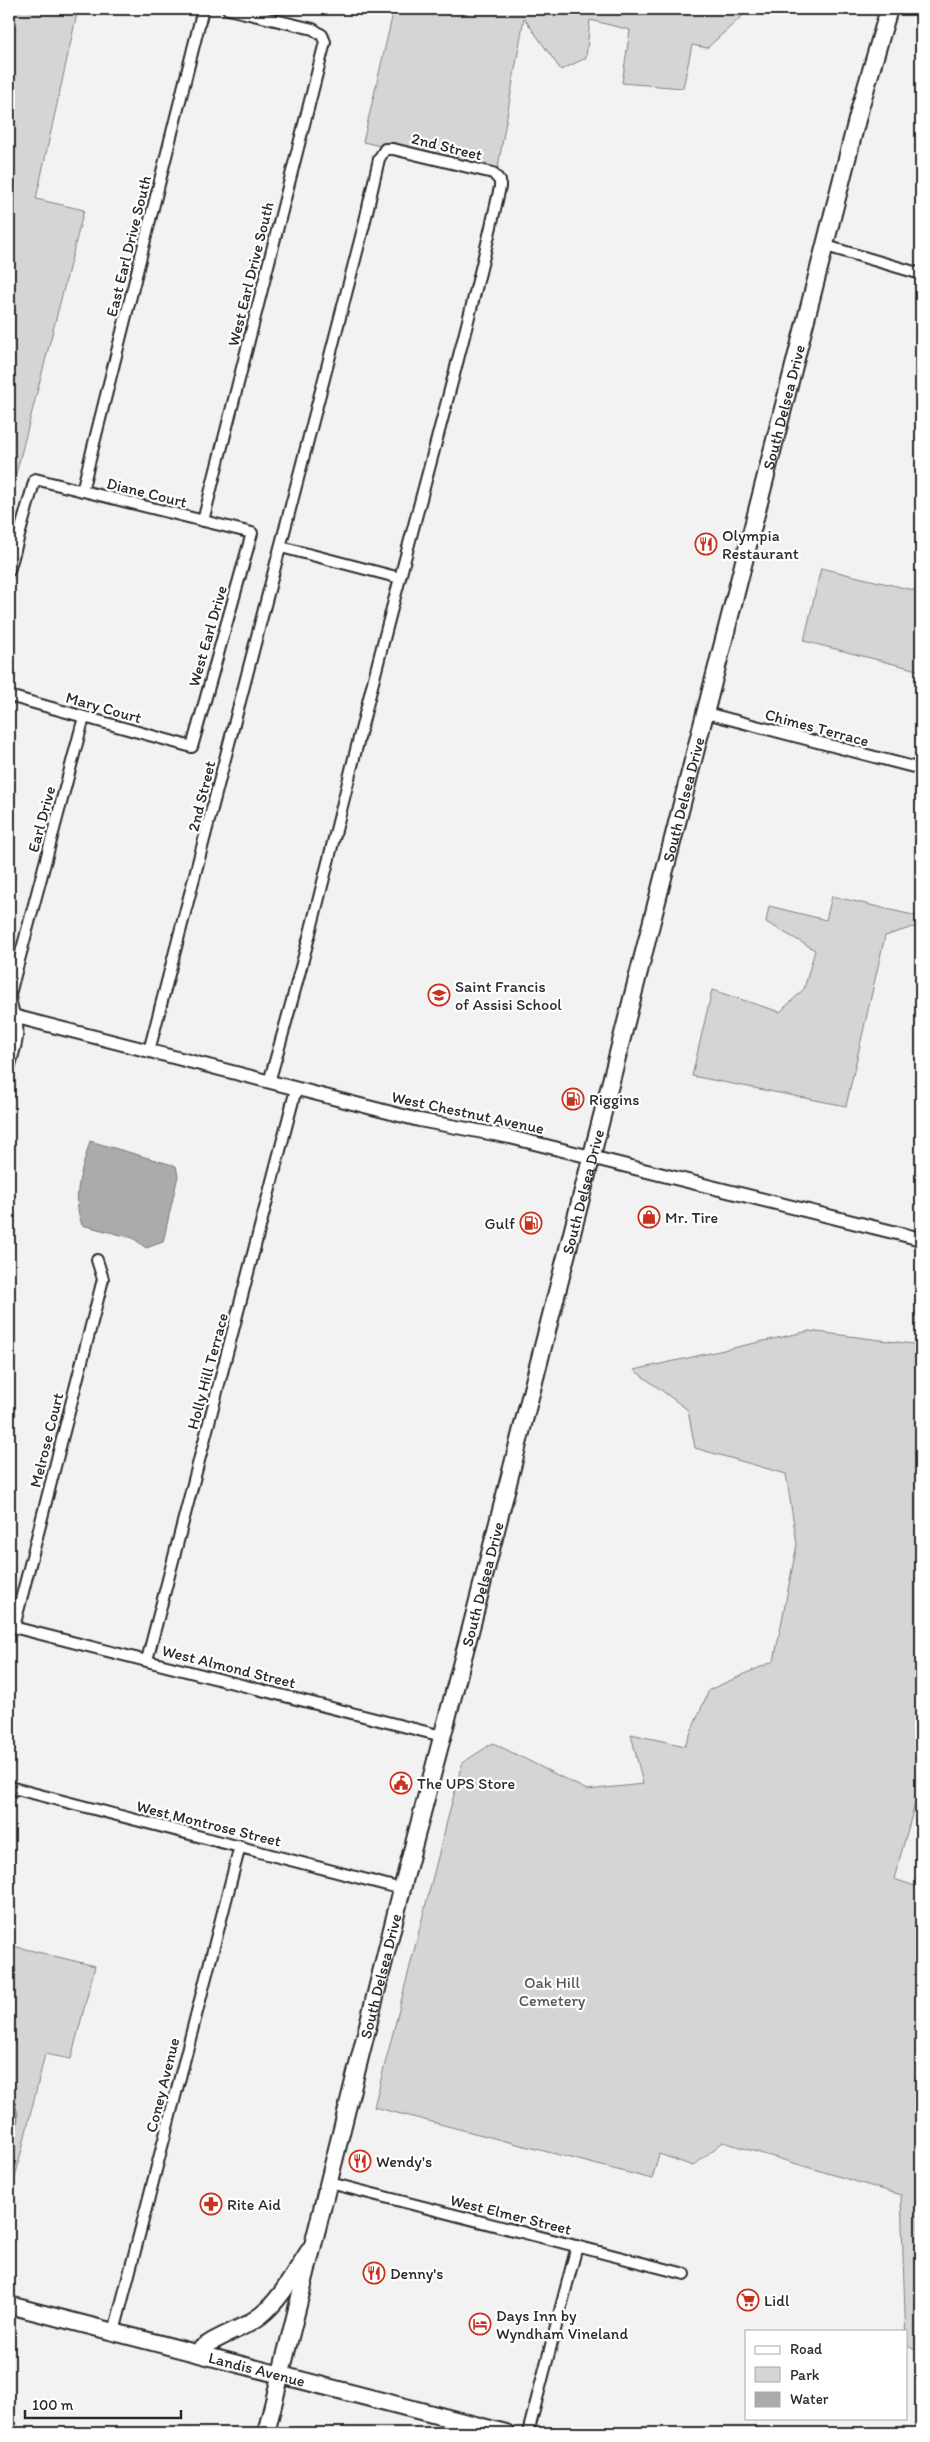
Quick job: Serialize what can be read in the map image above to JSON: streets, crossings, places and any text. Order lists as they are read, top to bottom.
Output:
{
  "streets": {
    "main road": ["South Delsea Drive", "Landis Avenue"],
    "street": [
      "2nd Street",
      "East Earl Drive South",
      "West Earl Drive South",
      "Diane Court",
      "West Earl Drive",
      "Mary Court",
      "Chimes Terrace",
      "Earl Drive",
      "West Chestnut Avenue",
      "Holly Hill Terrace",
      "Melrose Court",
      "West Almond Street",
      "West Montrose Street",
      "Coney Avenue",
      "West Elmer Street"
    ]
  },
  "crossings": [
    ["2nd Street", "West Chestnut Avenue"],
    ["East Earl Drive South", "Diane Court"],
    ["West Earl Drive South", "Diane Court"],
    ["South Delsea Drive", "Chimes Terrace"],
    ["South Delsea Drive", "West Chestnut Avenue"],
    ["South Delsea Drive", "West Almond Street"],
    ["South Delsea Drive", "West Montrose Street"],
    ["South Delsea Drive", "West Elmer Street"],
    ["South Delsea Drive", "Landis Avenue"],
    ["Diane Court", "West Earl Drive"],
    ["West Earl Drive", "Mary Court"],
    ["Mary Court", "Earl Drive"],
    ["Earl Drive", "West Chestnut Avenue"],
    ["West Chestnut Avenue", "Holly Hill Terrace"],
    ["Holly Hill Terrace", "West Almond Street"],
    ["Melrose Court", "West Almond Street"],
    ["West Montrose Street", "Coney Avenue"],
    ["Coney Avenue", "Landis Avenue"]
  ],
  "parks": ["Oak Hill Cemetery"],
  "places": {
    "restaurant": ["Olympia Restaurant", "Wendy's", "Denny's"],
    "school or university": ["Saint Francis of Assisi School"],
    "fuel station": ["Riggins", "Gulf"],
    "shop": ["Mr. Tire"],
    "public building": ["The UPS Store"],
    "pharmacy": ["Rite Aid"],
    "supermarket": ["Lidl"],
    "hotel": ["Days Inn by Wyndham Vineland"]
  },
  "legend": ["Road", "Park", "Water"],
  "scale_bar": "100 m"
}
